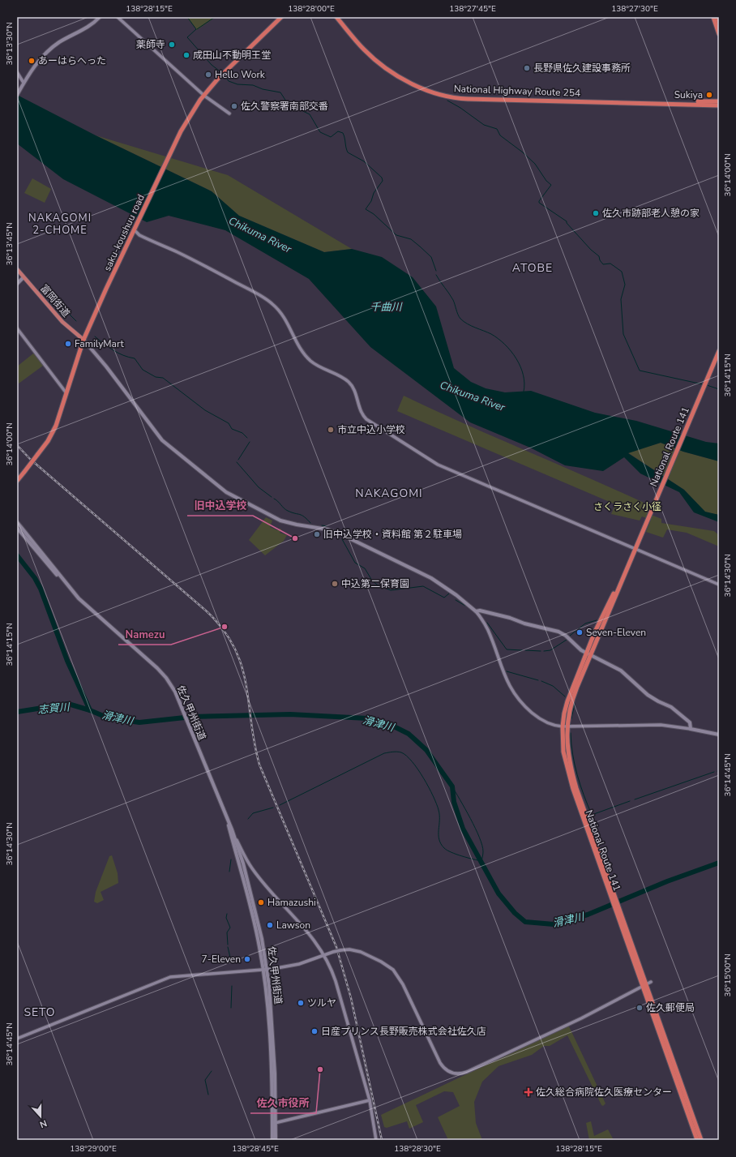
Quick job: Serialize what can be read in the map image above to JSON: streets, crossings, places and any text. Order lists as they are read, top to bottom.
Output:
{
  "streets": {
    "highway": ["National Highway Route 254", "saku-koushuu road", "National Route 141"],
    "main road": ["富岡街道", "佐久甲州街道"]
  },
  "crossings": [
    ["saku-koushuu road", "富岡街道"]
  ],
  "districts": [
    "NAKAGOMI 2-CHOME",
    "ATOBE",
    "NAKAGOMI",
    "SETO"
  ],
  "water": [
    "Chikuma River",
    "千曲川",
    "志賀川",
    "滑津川"
  ],
  "parks": ["さくラさく小径"],
  "places": {
    "other": [
      "薬師寺",
      "成田山不動明王堂",
      "あーはらへった",
      "長野県佐久建設事務所",
      "Hello Work",
      "Sukiya",
      "佐久警察署南部交番",
      "佐久市跡部老人憩の家",
      "FamilyMart",
      "市立中込小学校",
      "旧中込学校・資料館 第２駐車場",
      "旧中込学校",
      "中込第二保育園",
      "Namezu",
      "Seven-Eleven",
      "Hamazushi",
      "Lawson",
      "7-Eleven",
      "ツルヤ",
      "佐久郵便局",
      "日産プリンス長野販売株式会社佐久店",
      "佐久市役所"
    ],
    "health": ["佐久総合病院佐久医療センター"]
  },
  "north": "bottom",
  "coordinates": [
    "138°28'15\"E",
    "138°28'00\"E",
    "138°27'45\"E",
    "138°27'30\"E",
    "36°13'30\"N",
    "36°14'00\"N",
    "36°13'45\"N",
    "36°14'15\"N",
    "36°14'30\"N",
    "36°14'45\"N",
    "36°15'00\"N",
    "138°29'00\"E",
    "138°28'45\"E",
    "138°28'30\"E"
  ]
}
